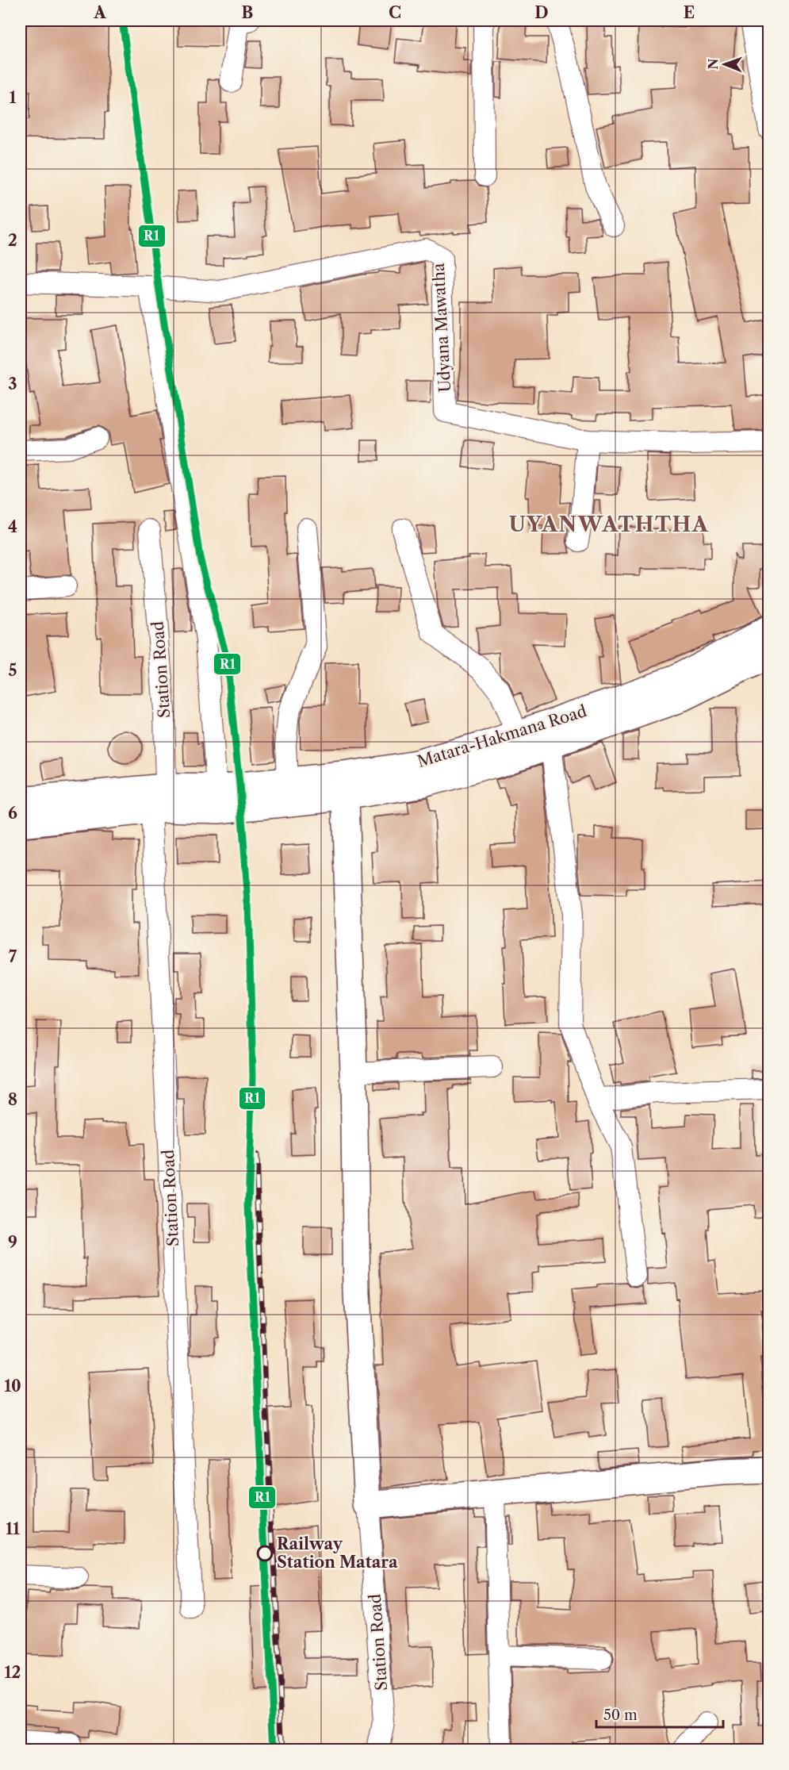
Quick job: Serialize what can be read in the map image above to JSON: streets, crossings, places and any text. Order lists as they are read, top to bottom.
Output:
{
  "streets": {
    "main road": ["Matara-Hakmana Road"],
    "street": ["Udyana Mawatha", "Station Road"]
  },
  "crossings": [
    ["Station Road", "Matara-Hakmana Road"]
  ],
  "districts": ["UYANWATHTHA"],
  "places": ["Railway Station Matara"],
  "lines": ["transit line R1"],
  "scale_bar": "50 m",
  "north": "left",
  "grid": {
    "columns": [
      "A",
      "B",
      "C",
      "D",
      "E"
    ],
    "rows": [
      "1",
      "2",
      "3",
      "4",
      "5",
      "6",
      "7",
      "8",
      "9",
      "10",
      "11",
      "12"
    ]
  }
}
